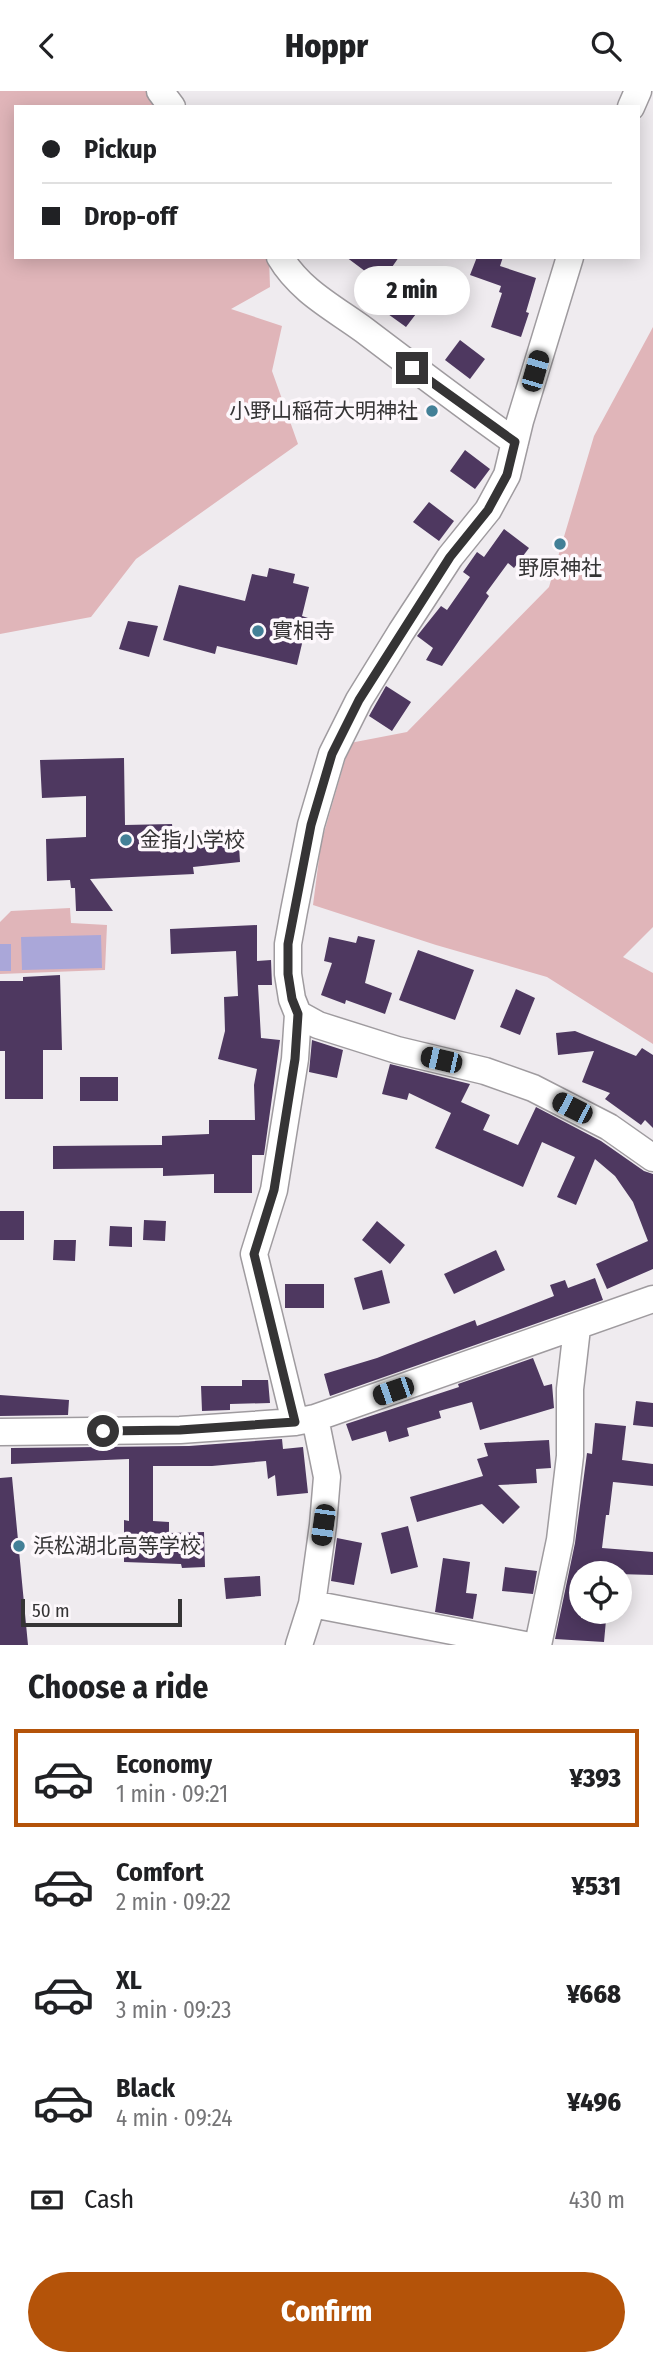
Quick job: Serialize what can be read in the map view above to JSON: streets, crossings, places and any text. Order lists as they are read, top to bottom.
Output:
{
  "places": [
    "小野山稲荷大明神社",
    "野原神社",
    "實相寺",
    "金指小学校",
    "浜松湖北高等学校"
  ],
  "scale_bar": "50 m",
  "page": {
    "header": "Hoppr",
    "banner": ["Pickup", "Drop-off"],
    "bubble": "2 min",
    "scale": "50 m",
    "heading": "Choose a ride",
    "list": [
      {
        "name": "Economy",
        "note": "1 min · 09:21",
        "value": "¥393"
      },
      {
        "name": "Comfort",
        "note": "2 min · 09:22",
        "value": "¥531"
      },
      {
        "name": "XL",
        "note": "3 min · 09:23",
        "value": "¥668"
      },
      {
        "name": "Black",
        "note": "4 min · 09:24",
        "value": "¥496"
      }
    ],
    "pay": ["Cash", "430 m"],
    "buttons": "Confirm"
  }
}
